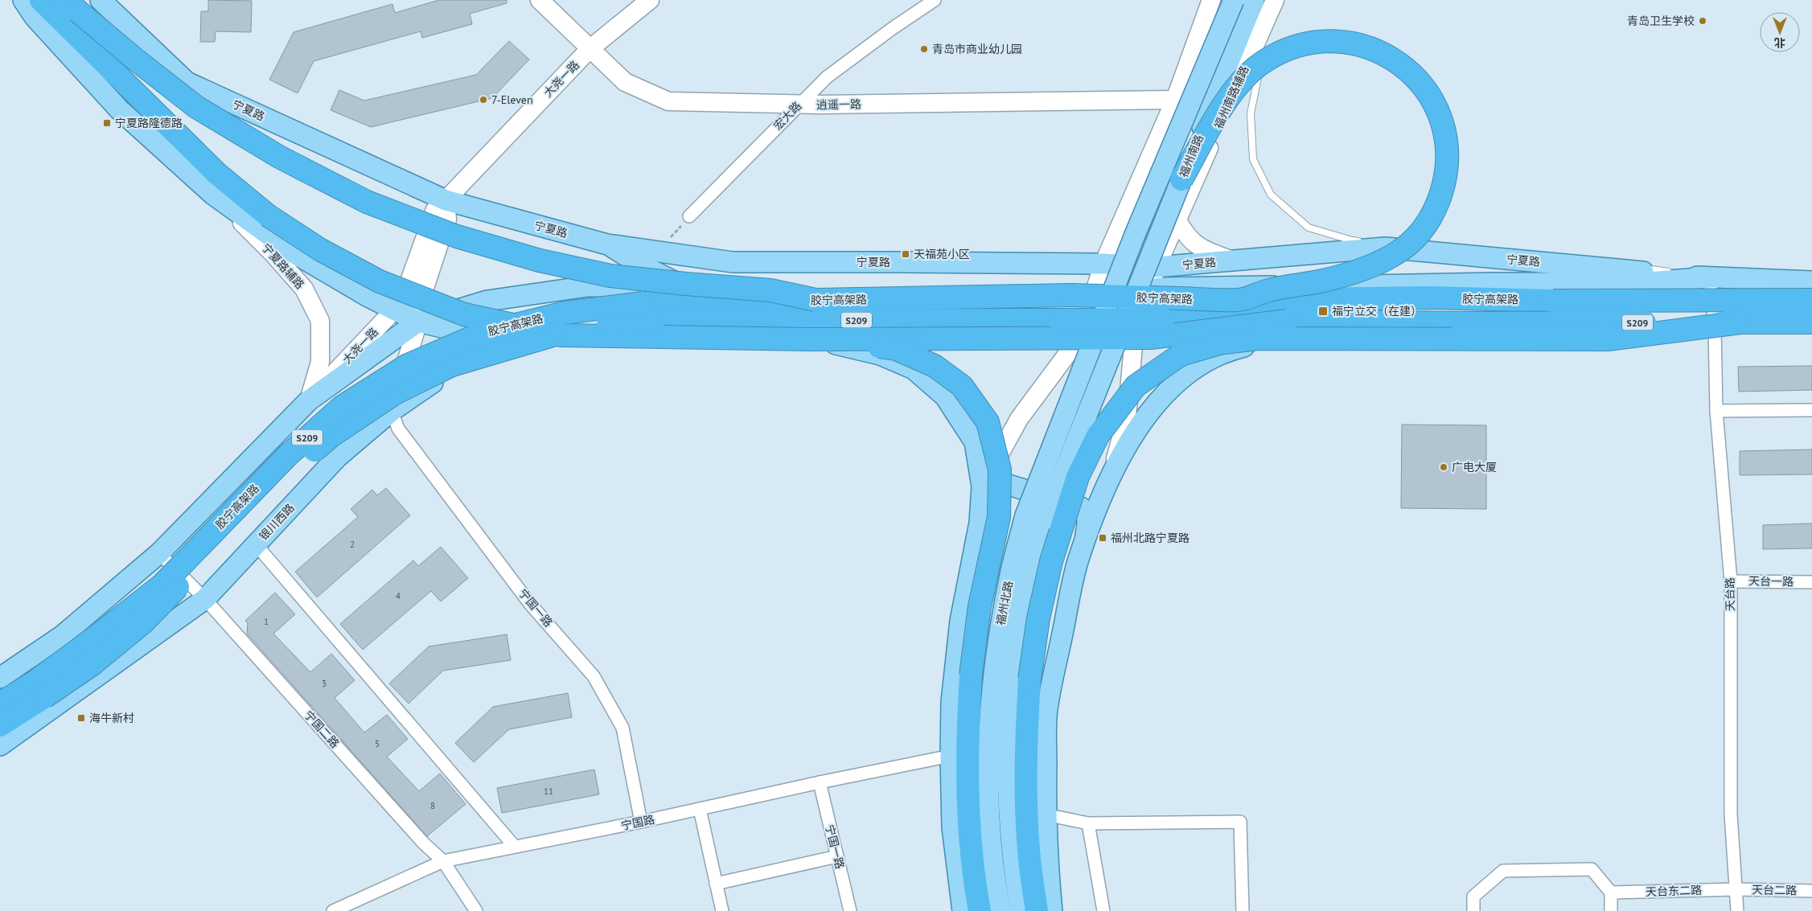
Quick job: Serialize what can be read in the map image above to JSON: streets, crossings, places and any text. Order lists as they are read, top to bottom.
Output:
{
  "streets": {
    "highway": ["胶宁高架路", "S209"],
    "main road": [
      "宁夏路",
      "福州南路",
      "银川西路",
      "福州北路"
    ],
    "street": [
      "大尧一路",
      "福州南路辅路",
      "逍遥一路",
      "宏大路",
      "宁夏路辅路",
      "天台一路",
      "天台路",
      "宁国一路",
      "宁国二路",
      "宁国路",
      "天台二路",
      "天台东二路"
    ]
  },
  "crossings": [
    ["大尧一路", "逍遥一路"],
    ["大尧一路", "宁夏路"],
    ["大尧一路", "宁夏路辅路"],
    ["福州南路辅路", "宁夏路"],
    ["福州南路辅路", "福州南路"],
    ["福州南路辅路", "福州北路"],
    ["逍遥一路", "宏大路"],
    ["宁夏路", "天台路"],
    ["福州南路", "福州北路"],
    ["银川西路", "宁国一路"],
    ["银川西路", "宁国二路"],
    ["天台一路", "天台路"],
    ["天台路", "天台二路"],
    ["天台路", "天台东二路"],
    ["宁国一路", "宁国路"],
    ["宁国二路", "宁国路"],
    ["天台二路", "天台东二路"]
  ],
  "places": {
    "other": [
      "青岛卫生学校",
      "青岛市商业幼儿园",
      "7-Eleven",
      "广电大厦"
    ],
    "transit": [
      "宁夏路隆德路",
      "天福苑小区",
      "福宁立交（在建）",
      "福州北路宁夏路",
      "海牛新村"
    ]
  },
  "house_numbers": [
    "2",
    "4",
    "1",
    "3",
    "5",
    "11",
    "8"
  ],
  "north": "bottom"
}
